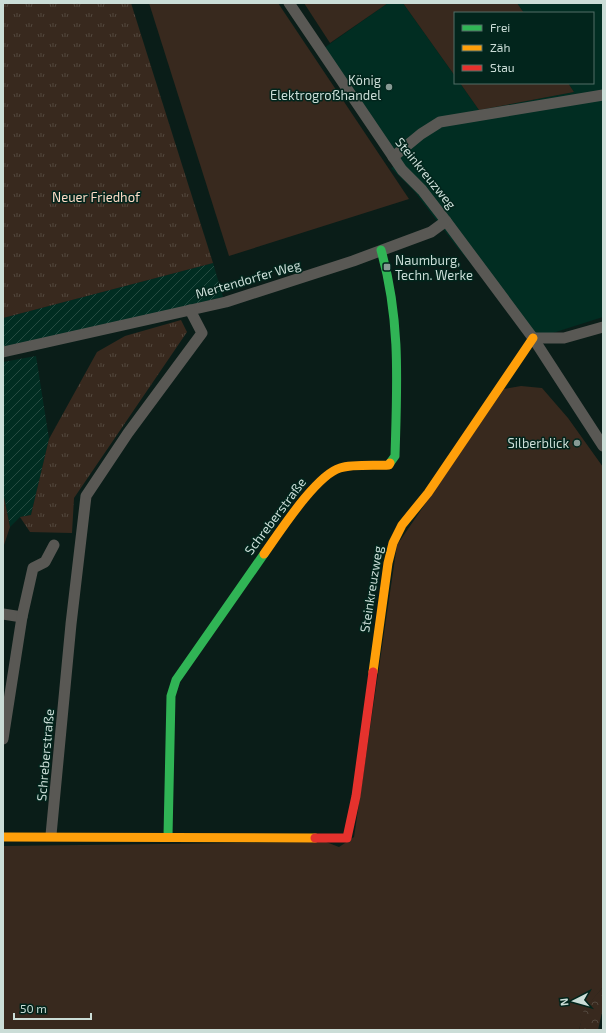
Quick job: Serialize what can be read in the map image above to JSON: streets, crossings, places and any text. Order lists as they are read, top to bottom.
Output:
{
  "streets": {
    "street": ["Steinkreuzweg", "Mertendorfer Weg", "Schreberstraße"]
  },
  "crossings": [
    ["Steinkreuzweg", "Mertendorfer Weg"],
    ["Steinkreuzweg", "Schreberstraße"],
    ["Mertendorfer Weg", "Schreberstraße"]
  ],
  "parks": ["Neuer Friedhof"],
  "places": {
    "other": ["König Elektrogroßhandel", "Silberblick"],
    "transit": ["Naumburg, Techn. Werke"]
  },
  "legend": ["Frei", "Zäh", "Stau"],
  "scale_bar": "50 m",
  "north": "left"
}
